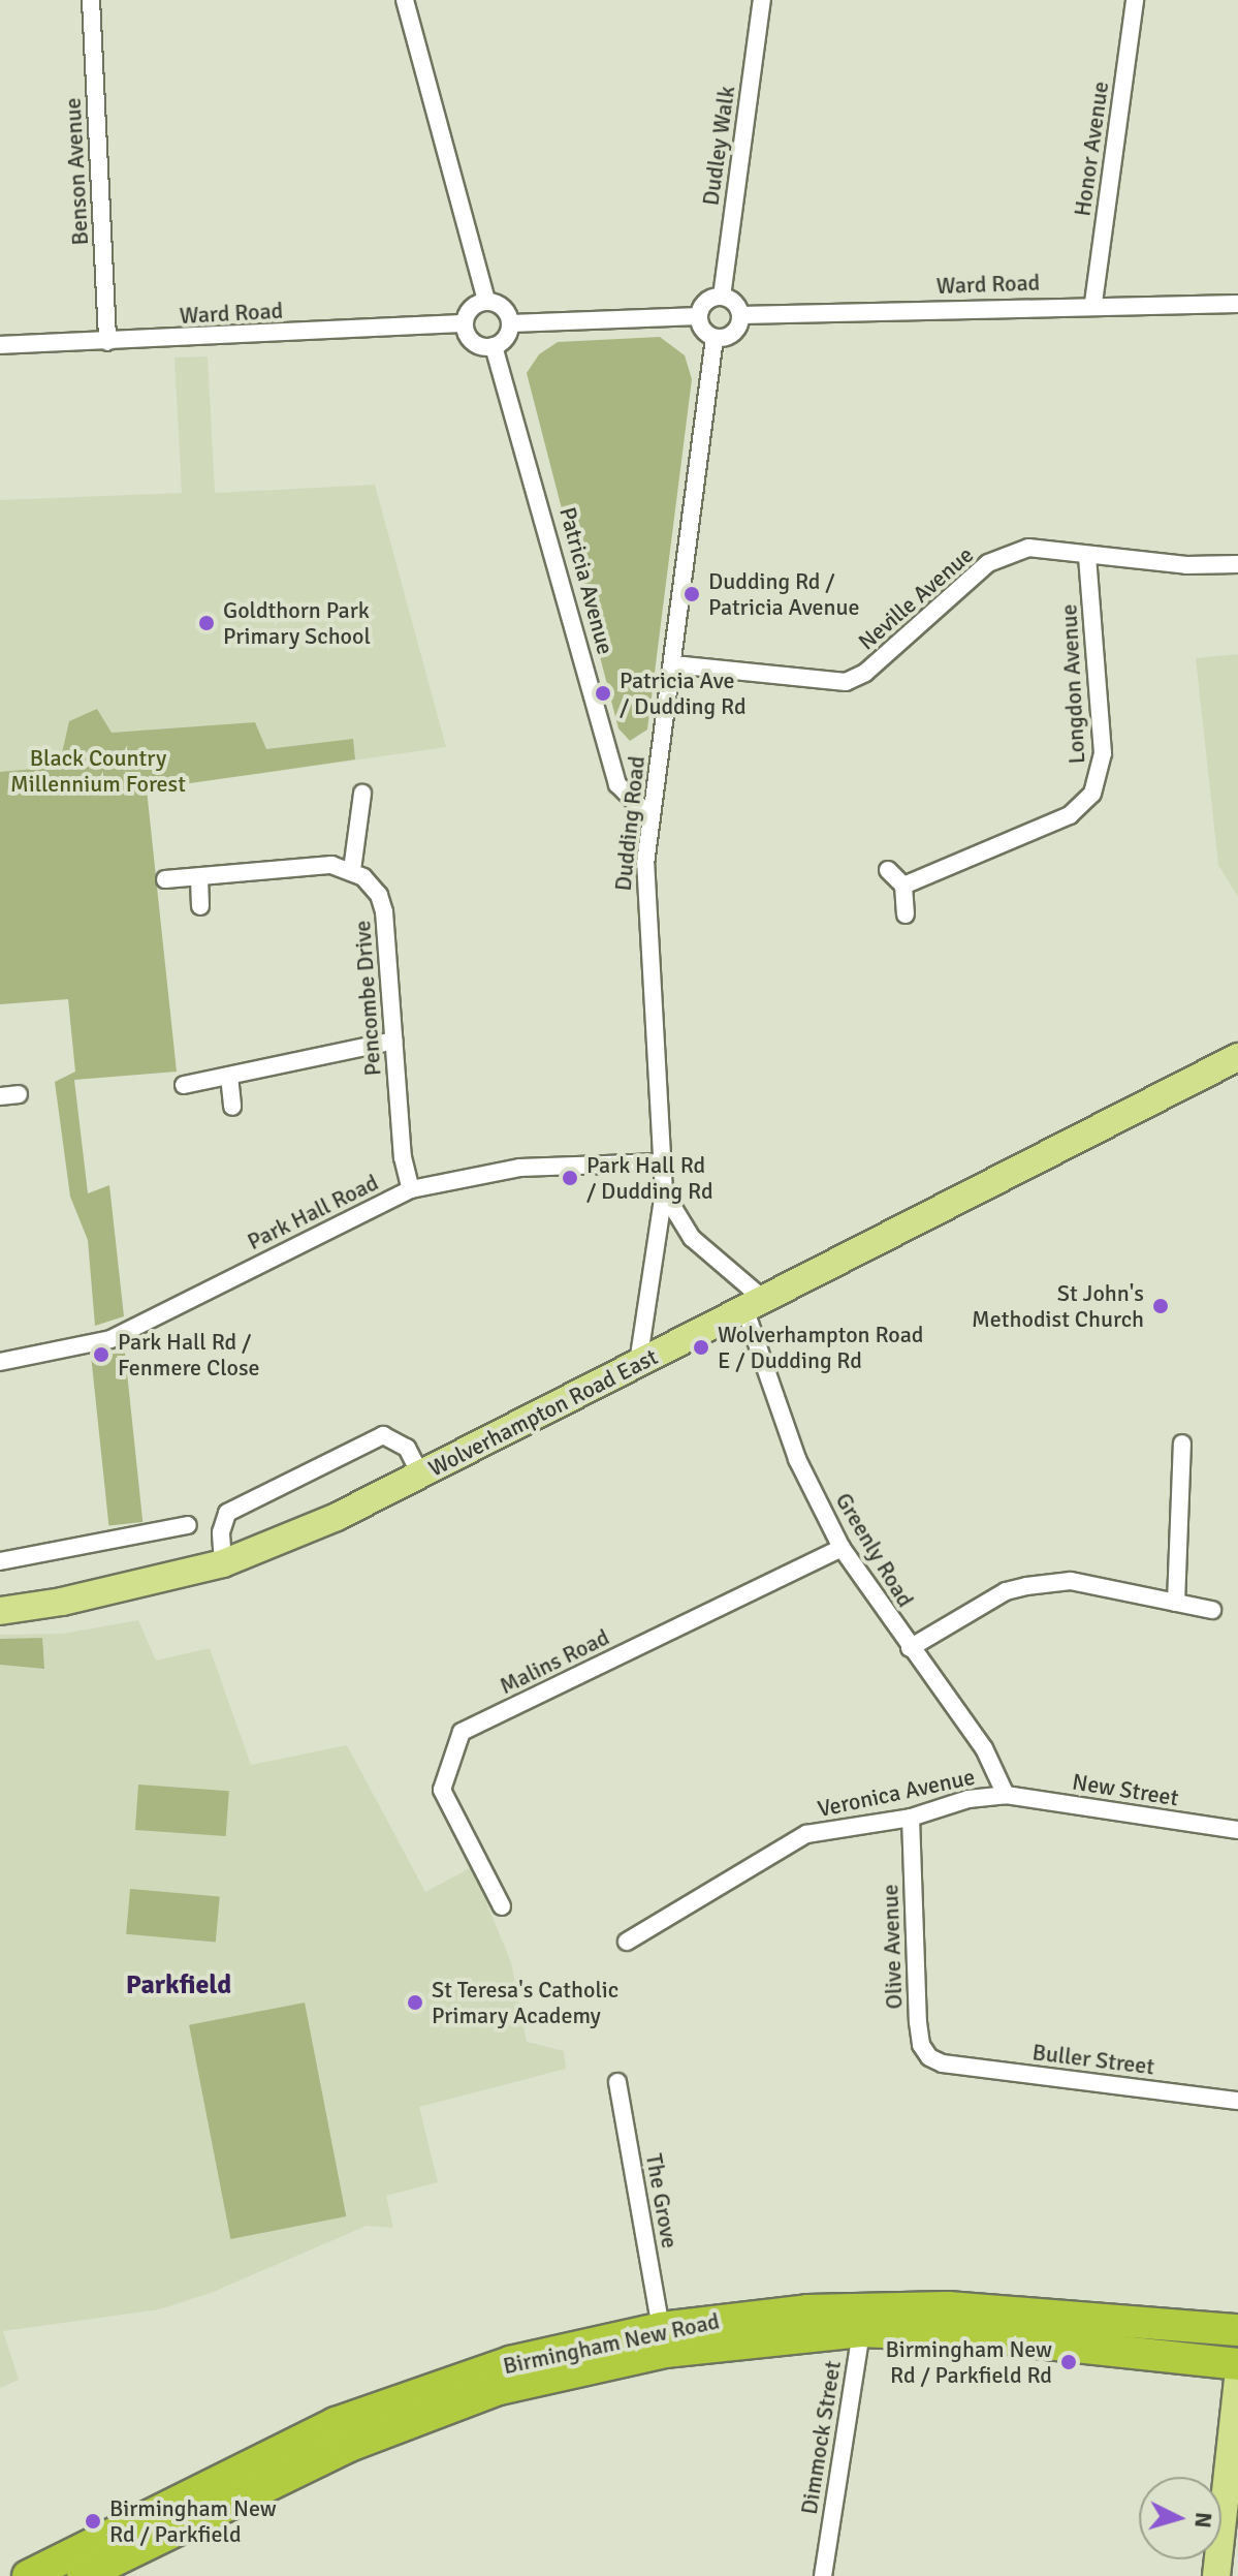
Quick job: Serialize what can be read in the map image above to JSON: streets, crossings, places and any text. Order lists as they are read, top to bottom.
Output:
{
  "streets": {
    "highway": ["Birmingham New Road"],
    "main road": ["Wolverhampton Road East"],
    "street": [
      "Dudley Walk",
      "Honor Avenue",
      "Benson Avenue",
      "Ward Road",
      "Patricia Avenue",
      "Neville Avenue",
      "Longdon Avenue",
      "Dudding Road",
      "Pencombe Drive",
      "Park Hall Road",
      "Greenly Road",
      "Malins Road",
      "New Street",
      "Veronica Avenue",
      "Olive Avenue",
      "Buller Street",
      "The Grove",
      "Dimmock Street"
    ]
  },
  "crossings": [
    ["Dudley Walk", "Ward Road"],
    ["Dudley Walk", "Dudding Road"],
    ["Honor Avenue", "Ward Road"],
    ["Benson Avenue", "Ward Road"],
    ["Ward Road", "Patricia Avenue"],
    ["Ward Road", "Dudding Road"],
    ["Patricia Avenue", "Dudding Road"],
    ["Neville Avenue", "Longdon Avenue"],
    ["Neville Avenue", "Dudding Road"],
    ["Dudding Road", "Park Hall Road"],
    ["Dudding Road", "Wolverhampton Road East"],
    ["Pencombe Drive", "Park Hall Road"],
    ["Wolverhampton Road East", "Greenly Road"],
    ["Greenly Road", "Malins Road"],
    ["Greenly Road", "New Street"],
    ["Greenly Road", "Veronica Avenue"],
    ["New Street", "Veronica Avenue"],
    ["Veronica Avenue", "Olive Avenue"],
    ["Olive Avenue", "Buller Street"],
    ["The Grove", "Birmingham New Road"],
    ["Birmingham New Road", "Dimmock Street"]
  ],
  "districts": ["Parkfield"],
  "parks": ["Black Country Millennium Forest"],
  "places": [
    "Dudding Rd / Patricia Avenue",
    "Goldthorn Park Primary School",
    "Patricia Ave / Dudding Rd",
    "Park Hall Rd / Dudding Rd",
    "St John's Methodist Church",
    "Wolverhampton Road E / Dudding Rd",
    "Park Hall Rd / Fenmere Close",
    "St Teresa's Catholic Primary Academy",
    "Birmingham New Rd / Parkfield Rd",
    "Birmingham New Rd / Parkfield"
  ],
  "north": "right"
}
